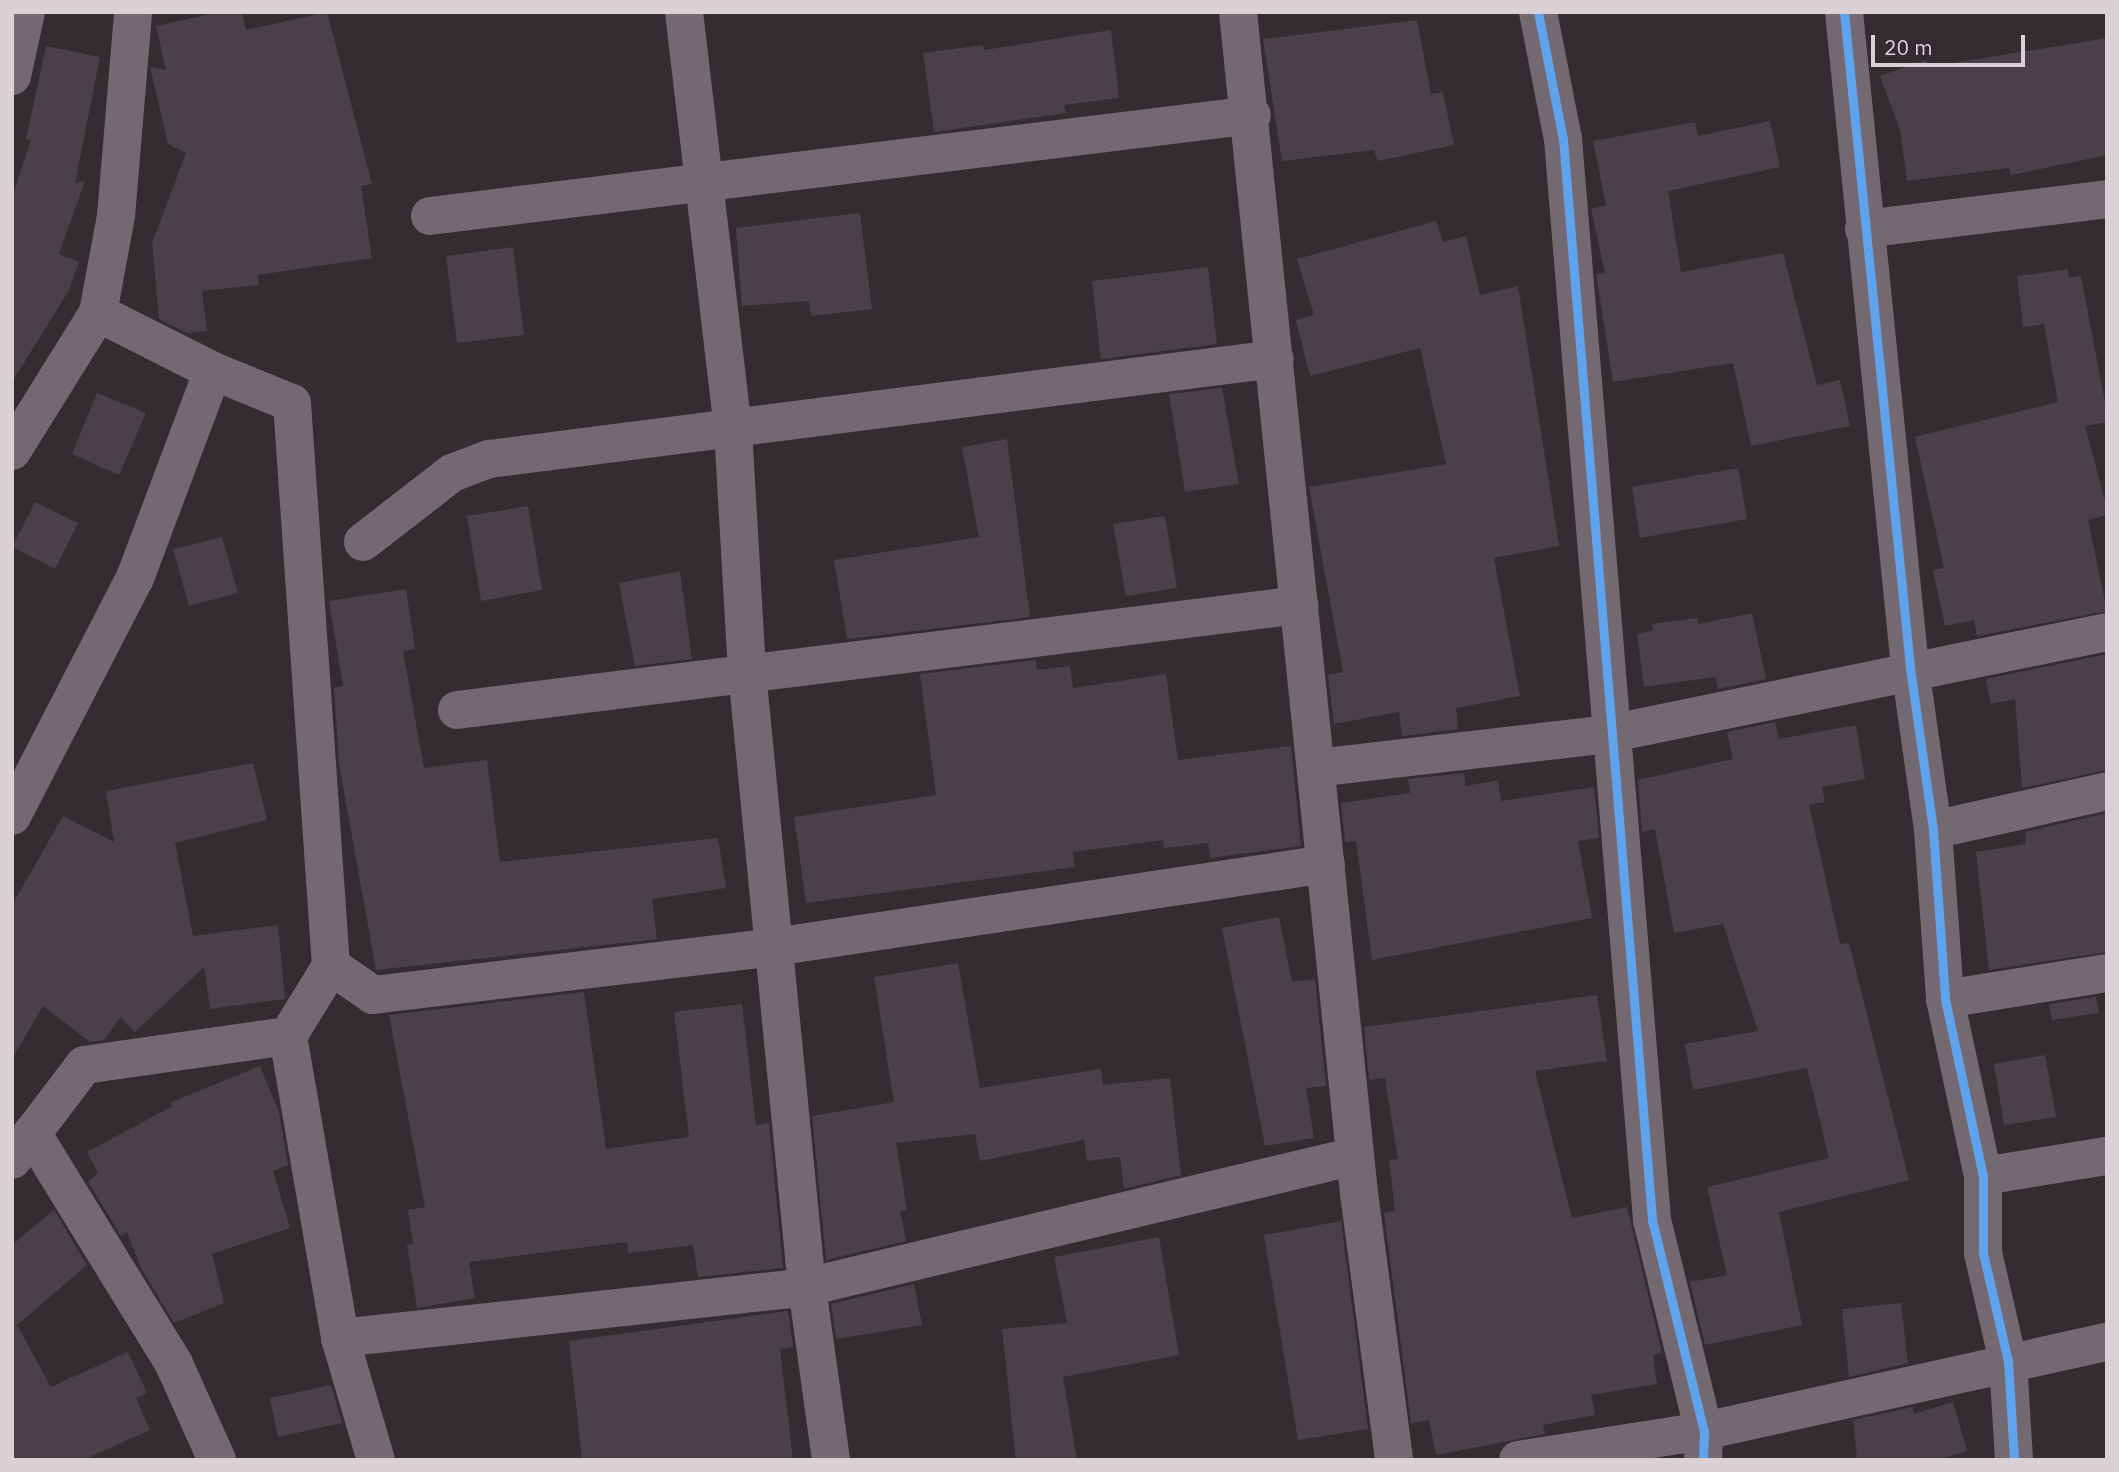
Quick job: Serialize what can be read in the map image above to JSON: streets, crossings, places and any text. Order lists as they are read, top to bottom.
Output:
{
  "scale_bar": "20 m"
}
